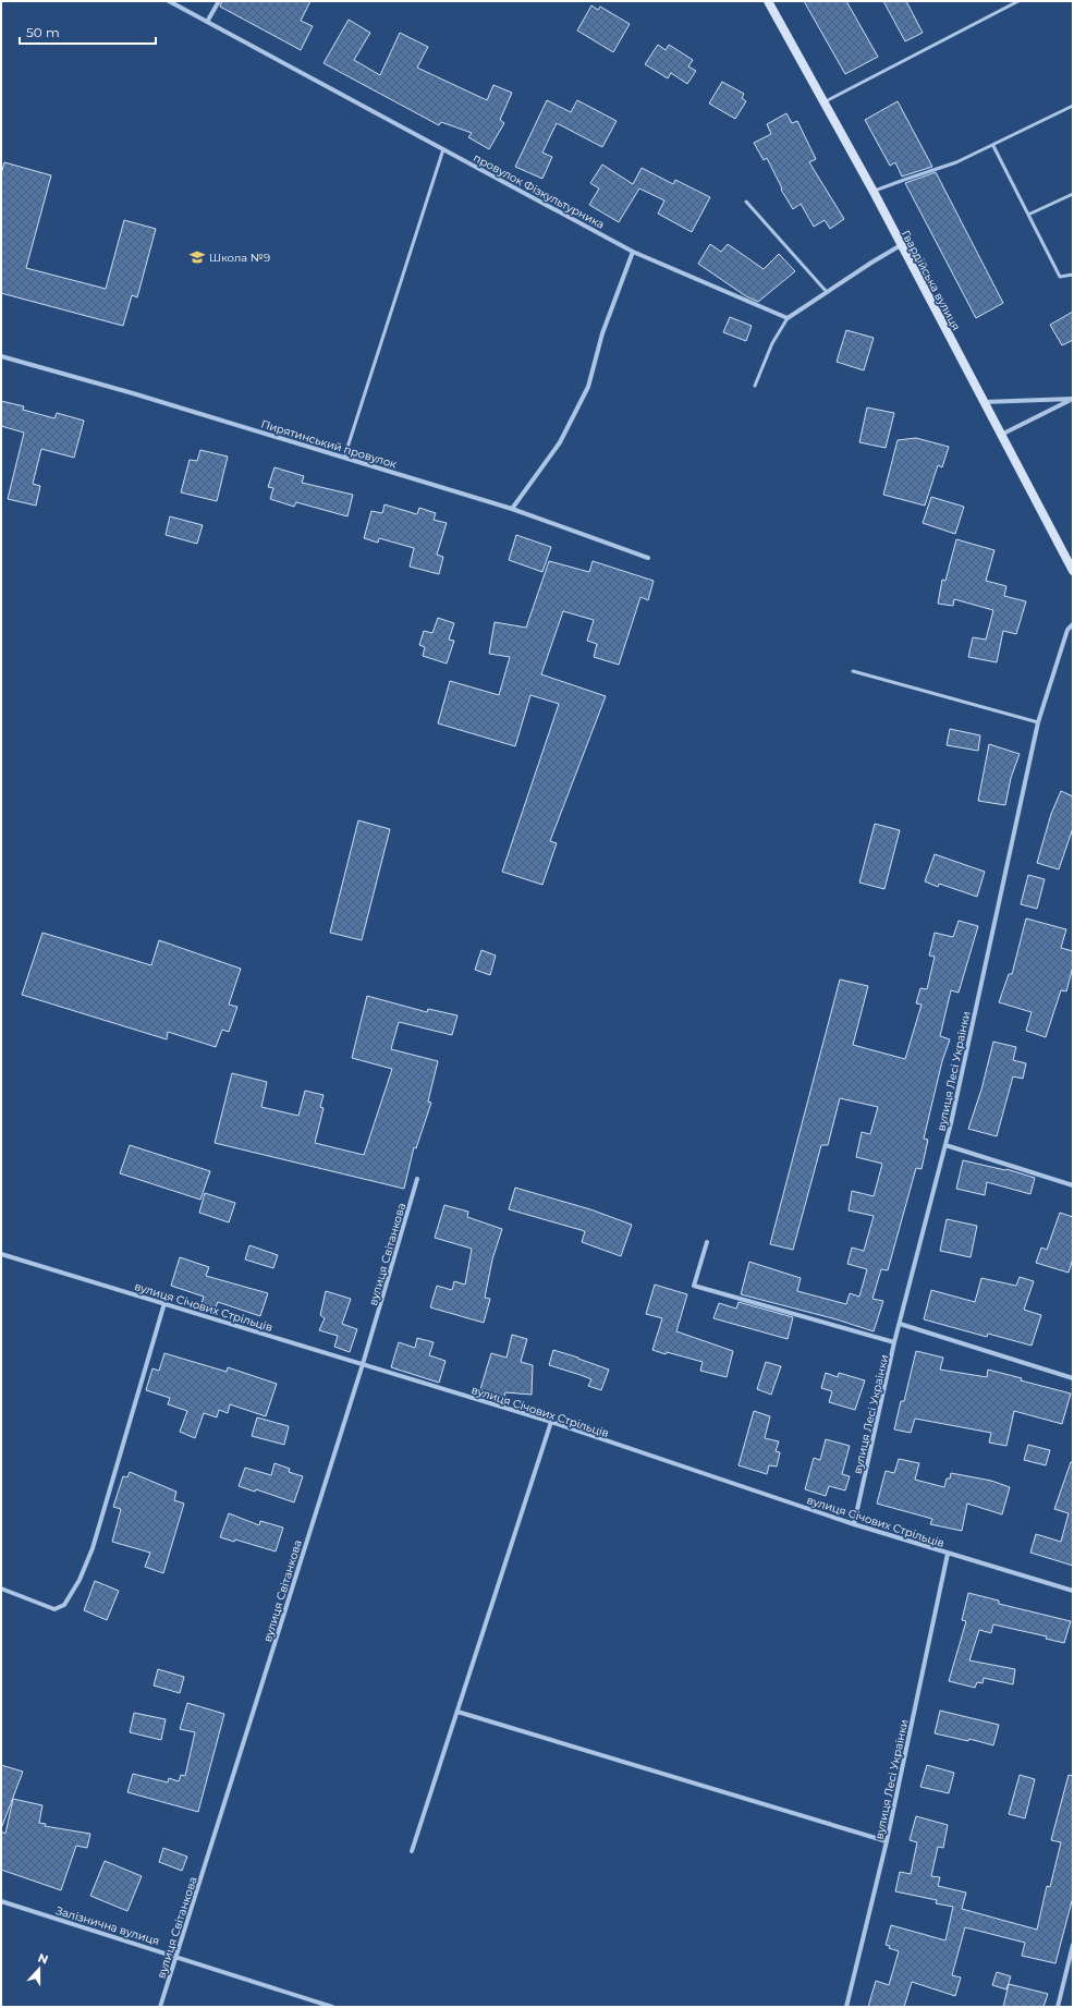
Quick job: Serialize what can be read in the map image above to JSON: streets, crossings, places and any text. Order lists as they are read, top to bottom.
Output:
{
  "streets": {
    "main road": ["Гвардійська вулиця"],
    "street": [
      "провулок Фізкультурника",
      "Пирятинський провулок",
      "вулиця Лесі Українки",
      "вулиця Світанкова",
      "вулиця Січових Стрільців",
      "Залізнична вулиця"
    ]
  },
  "crossings": [
    ["вулиця Лесі Українки", "вулиця Січових Стрільців"],
    ["вулиця Світанкова", "вулиця Січових Стрільців"],
    ["вулиця Світанкова", "Залізнична вулиця"]
  ],
  "places": {
    "school or university": ["Школа №9"]
  },
  "scale_bar": "50 m",
  "north": "top"
}
